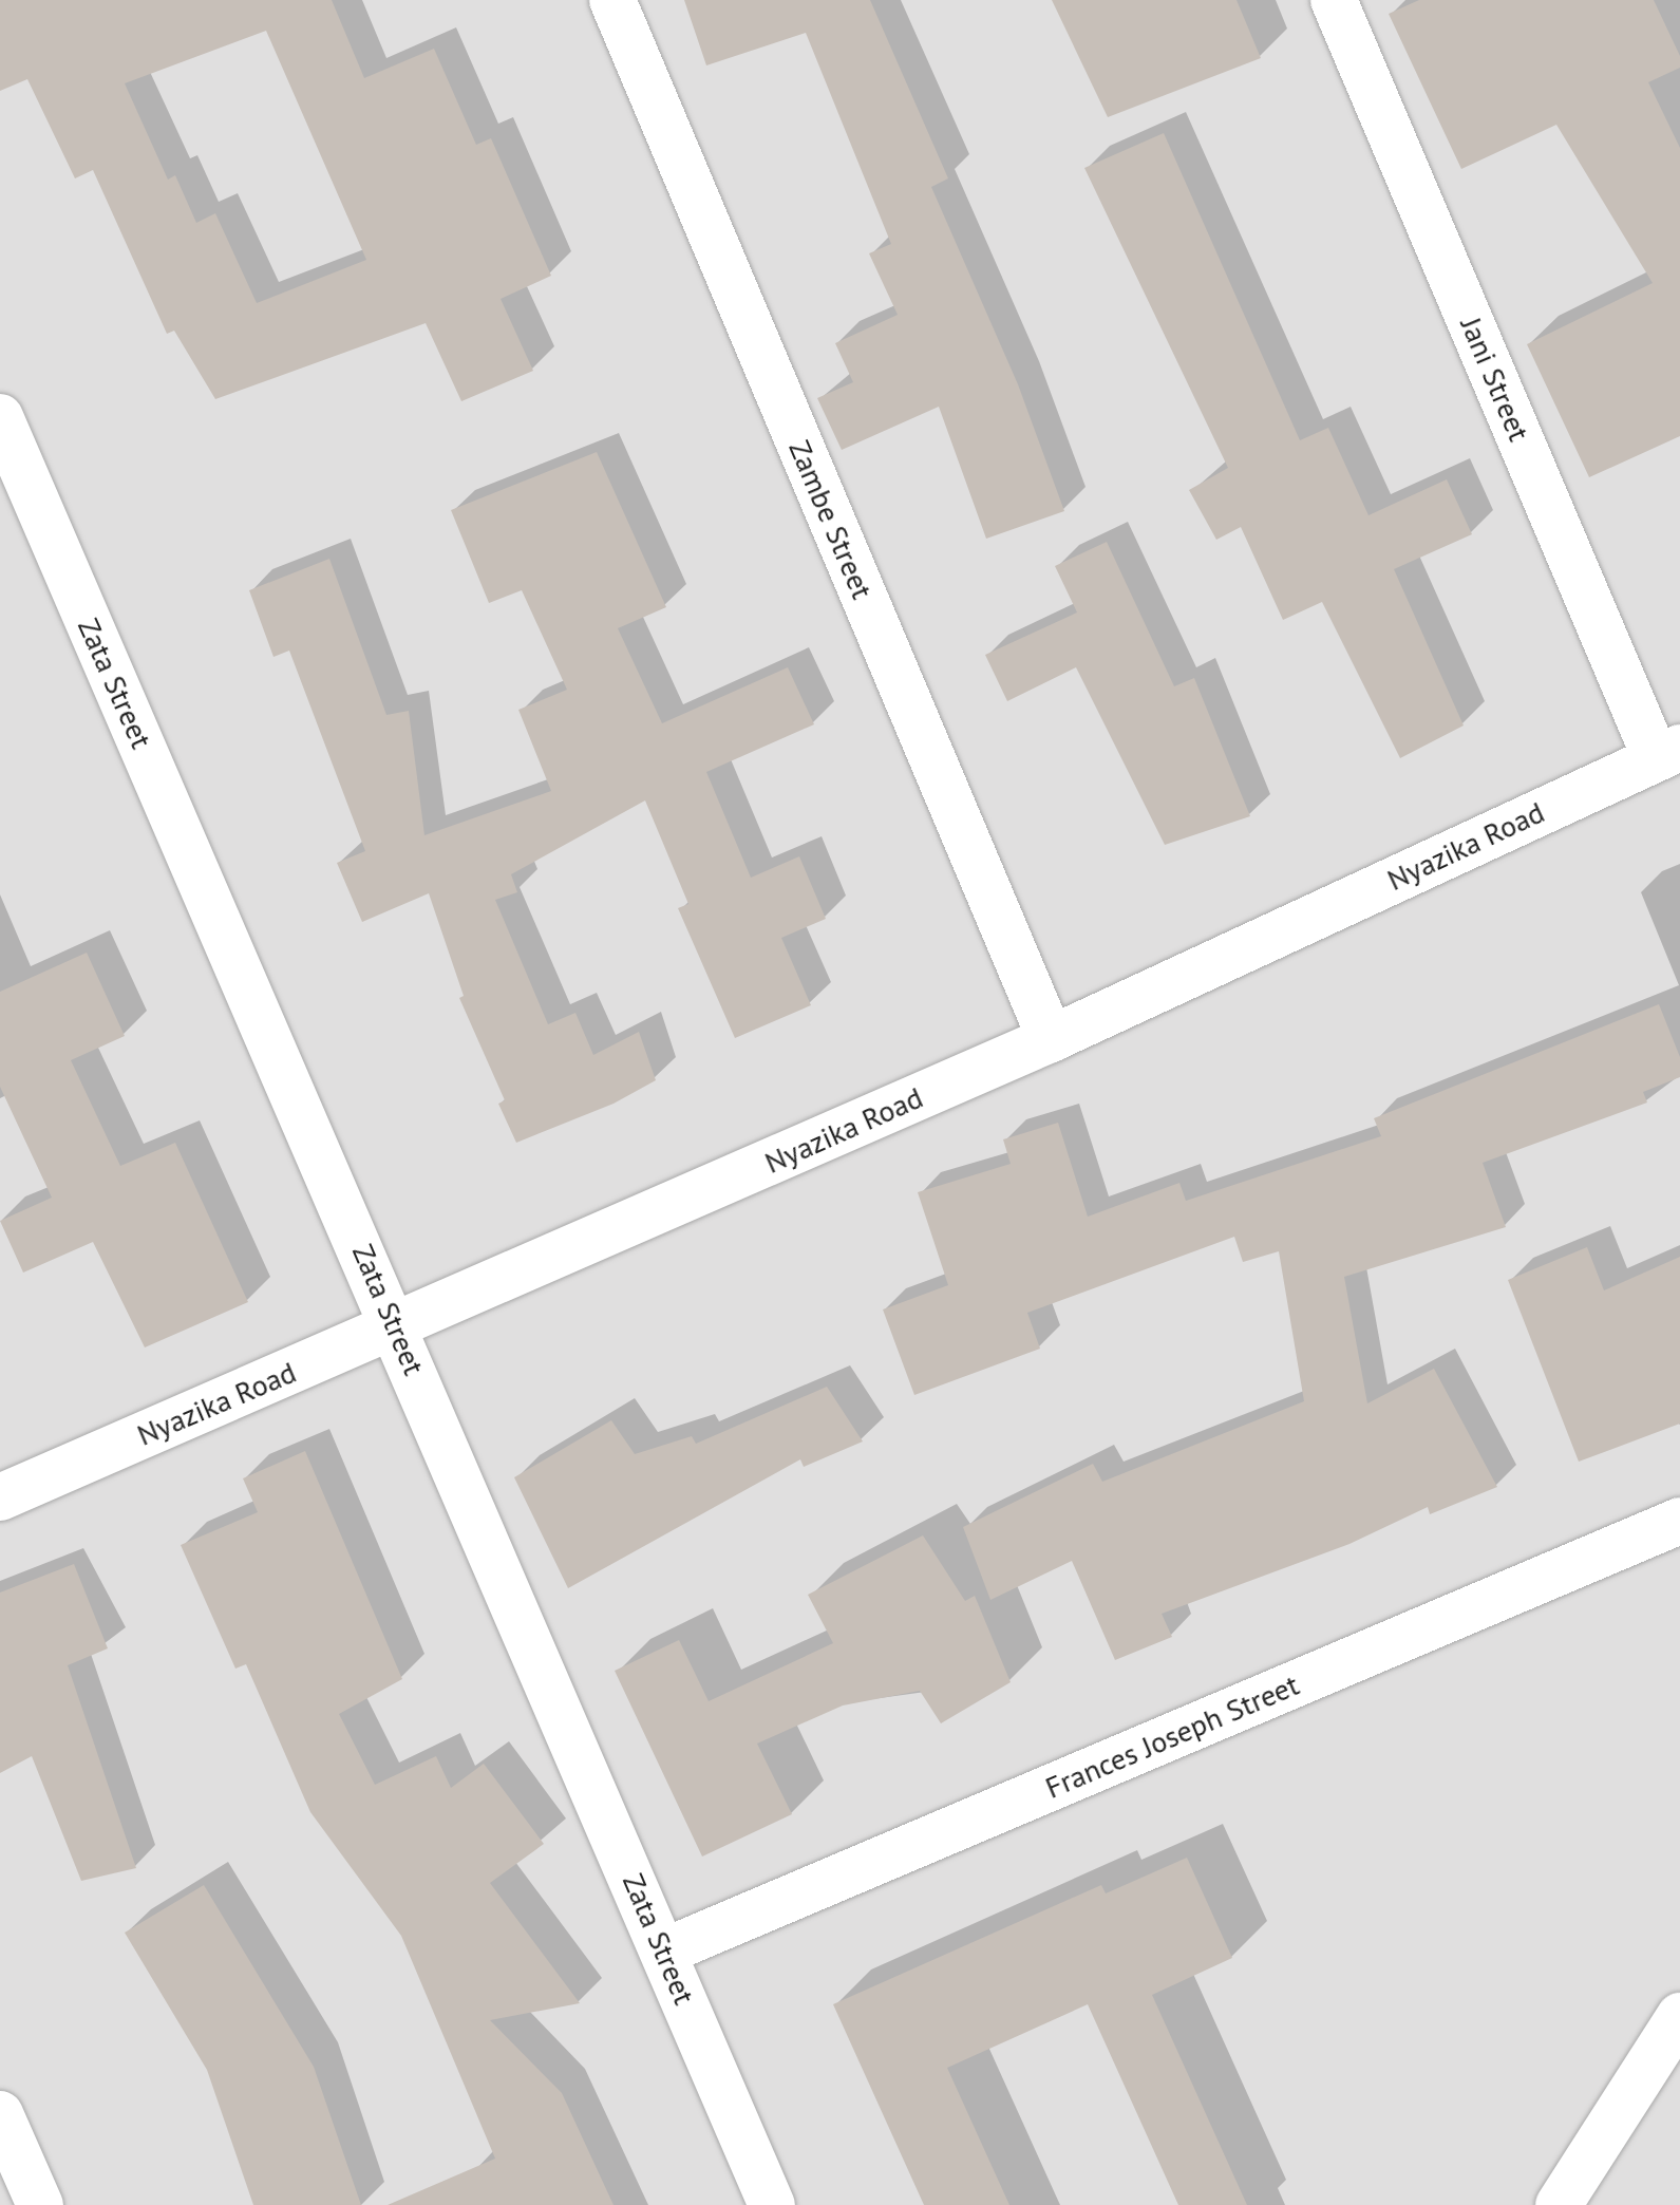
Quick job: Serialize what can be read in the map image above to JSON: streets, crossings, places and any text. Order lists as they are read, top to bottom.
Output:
{
  "streets": {
    "street": [
      "Jani Street",
      "Zambe Street",
      "Zata Street",
      "Nyazika Road",
      "Frances Joseph Street"
    ]
  },
  "crossings": [
    ["Jani Street", "Nyazika Road"],
    ["Zambe Street", "Nyazika Road"],
    ["Zata Street", "Nyazika Road"],
    ["Zata Street", "Frances Joseph Street"]
  ]
}
